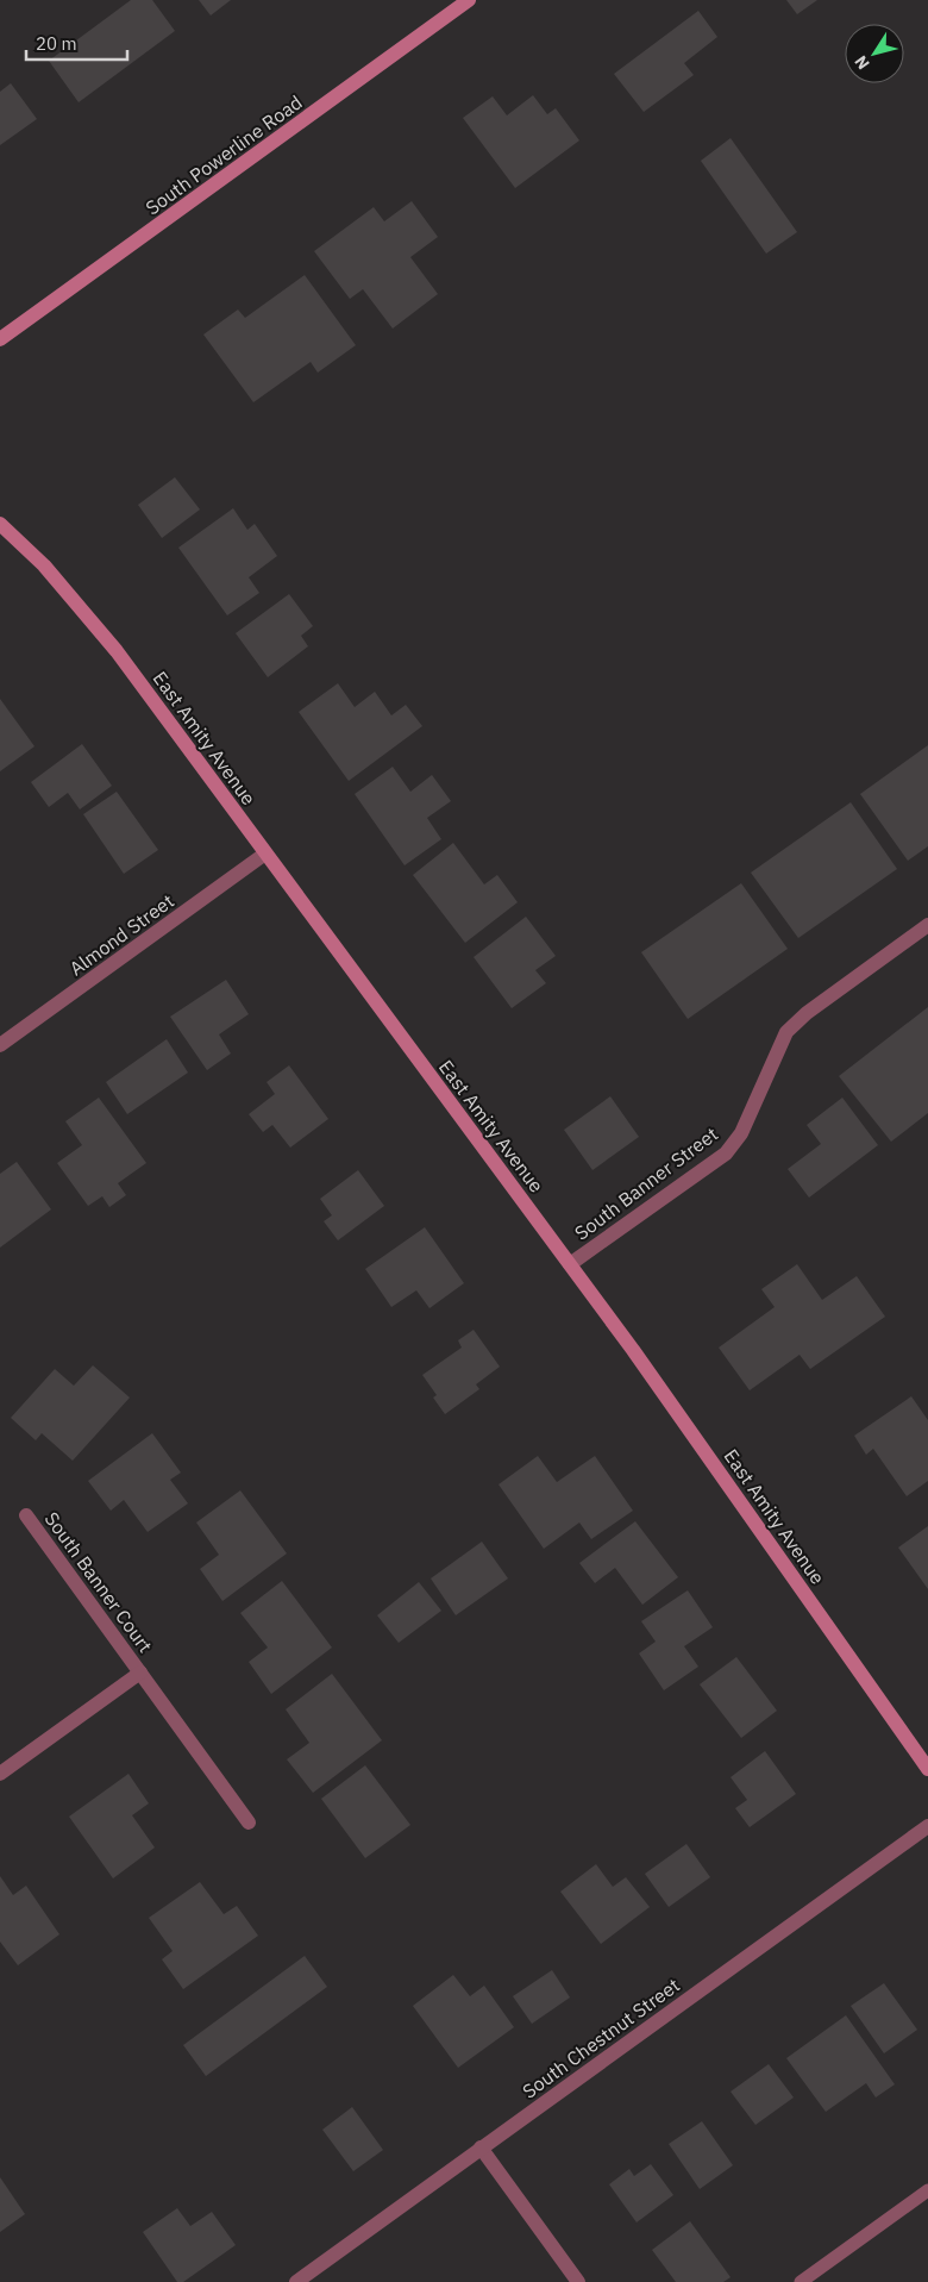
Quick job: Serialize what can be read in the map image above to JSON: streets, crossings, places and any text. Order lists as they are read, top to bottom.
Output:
{
  "streets": {
    "main road": ["South Powerline Road", "East Amity Avenue"],
    "street": [
      "Almond Street",
      "South Banner Street",
      "South Banner Court",
      "South Chestnut Street"
    ]
  },
  "crossings": [
    ["East Amity Avenue", "Almond Street"],
    ["East Amity Avenue", "South Banner Street"]
  ],
  "scale_bar": "20 m",
  "north": "bottom left"
}
